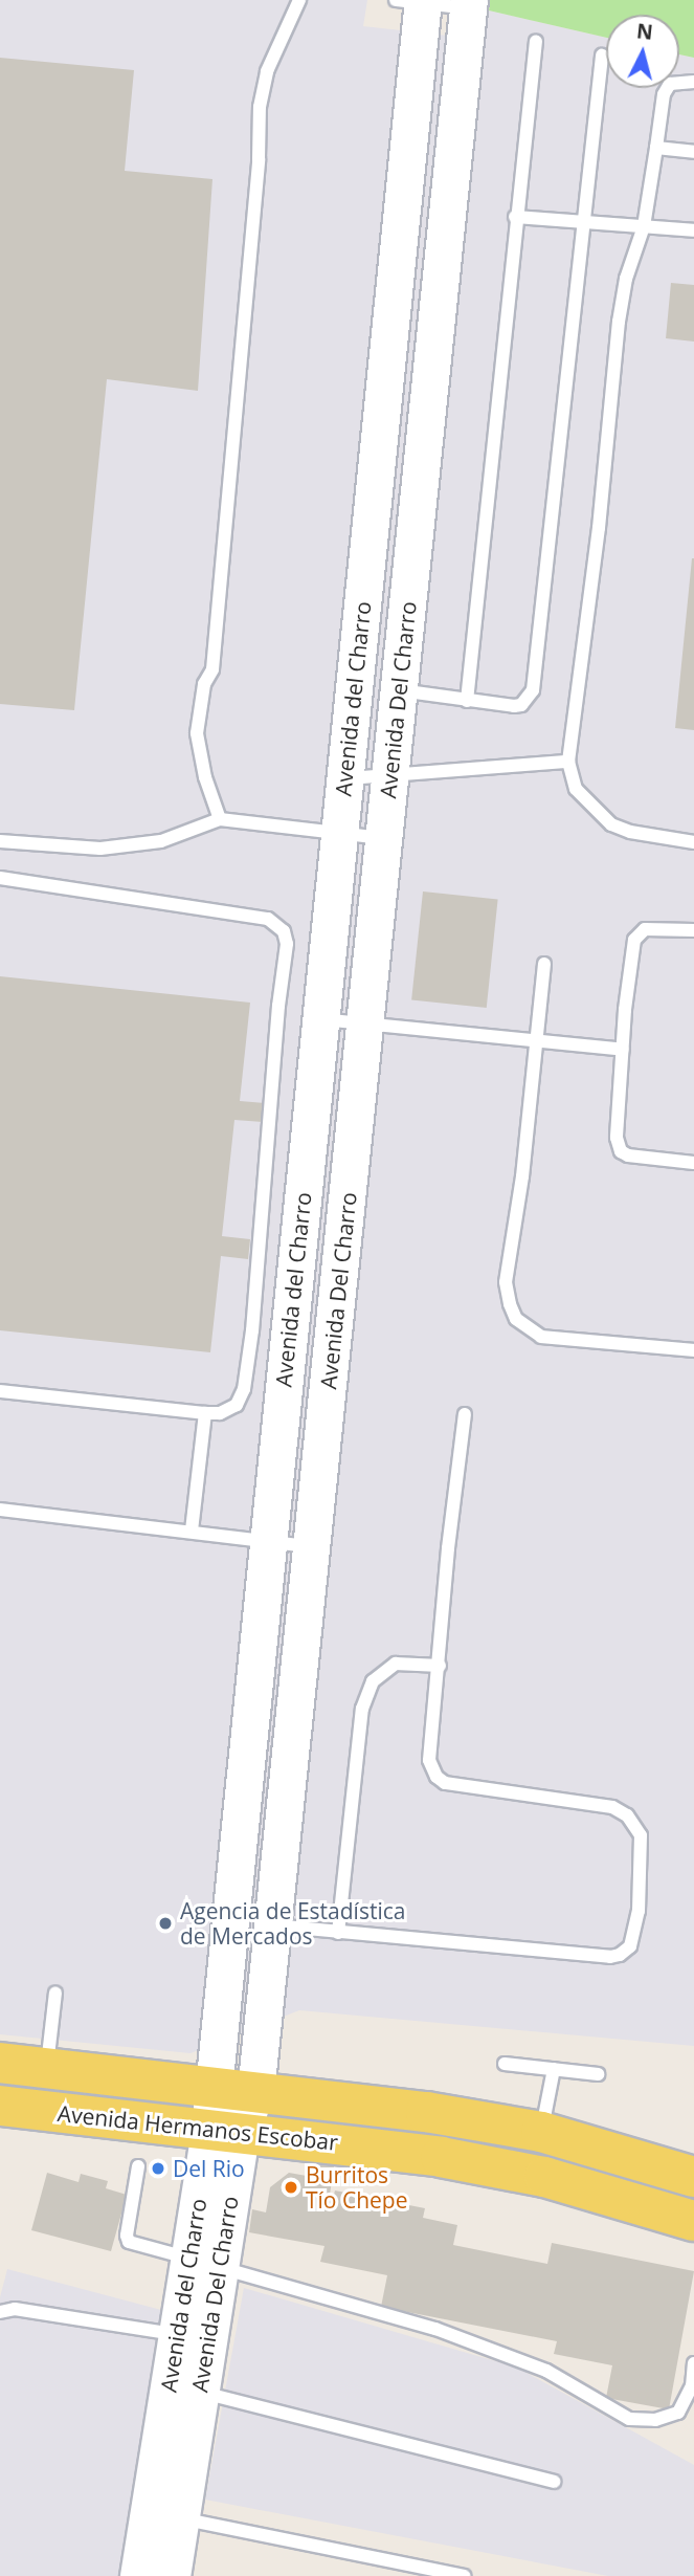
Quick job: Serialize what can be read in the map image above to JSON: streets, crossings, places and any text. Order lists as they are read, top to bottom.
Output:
{
  "streets": {
    "main road": ["Avenida Hermanos Escobar"],
    "street": ["Avenida del Charro", "Avenida Del Charro"]
  },
  "crossings": [
    ["Avenida del Charro", "Avenida Del Charro"],
    ["Avenida del Charro", "Avenida Hermanos Escobar"],
    ["Avenida Del Charro", "Avenida Hermanos Escobar"]
  ],
  "places": ["Agencia de Estadística de Mercados", "Del Rio", "Burritos Tío Chepe"],
  "north": "top"
}
